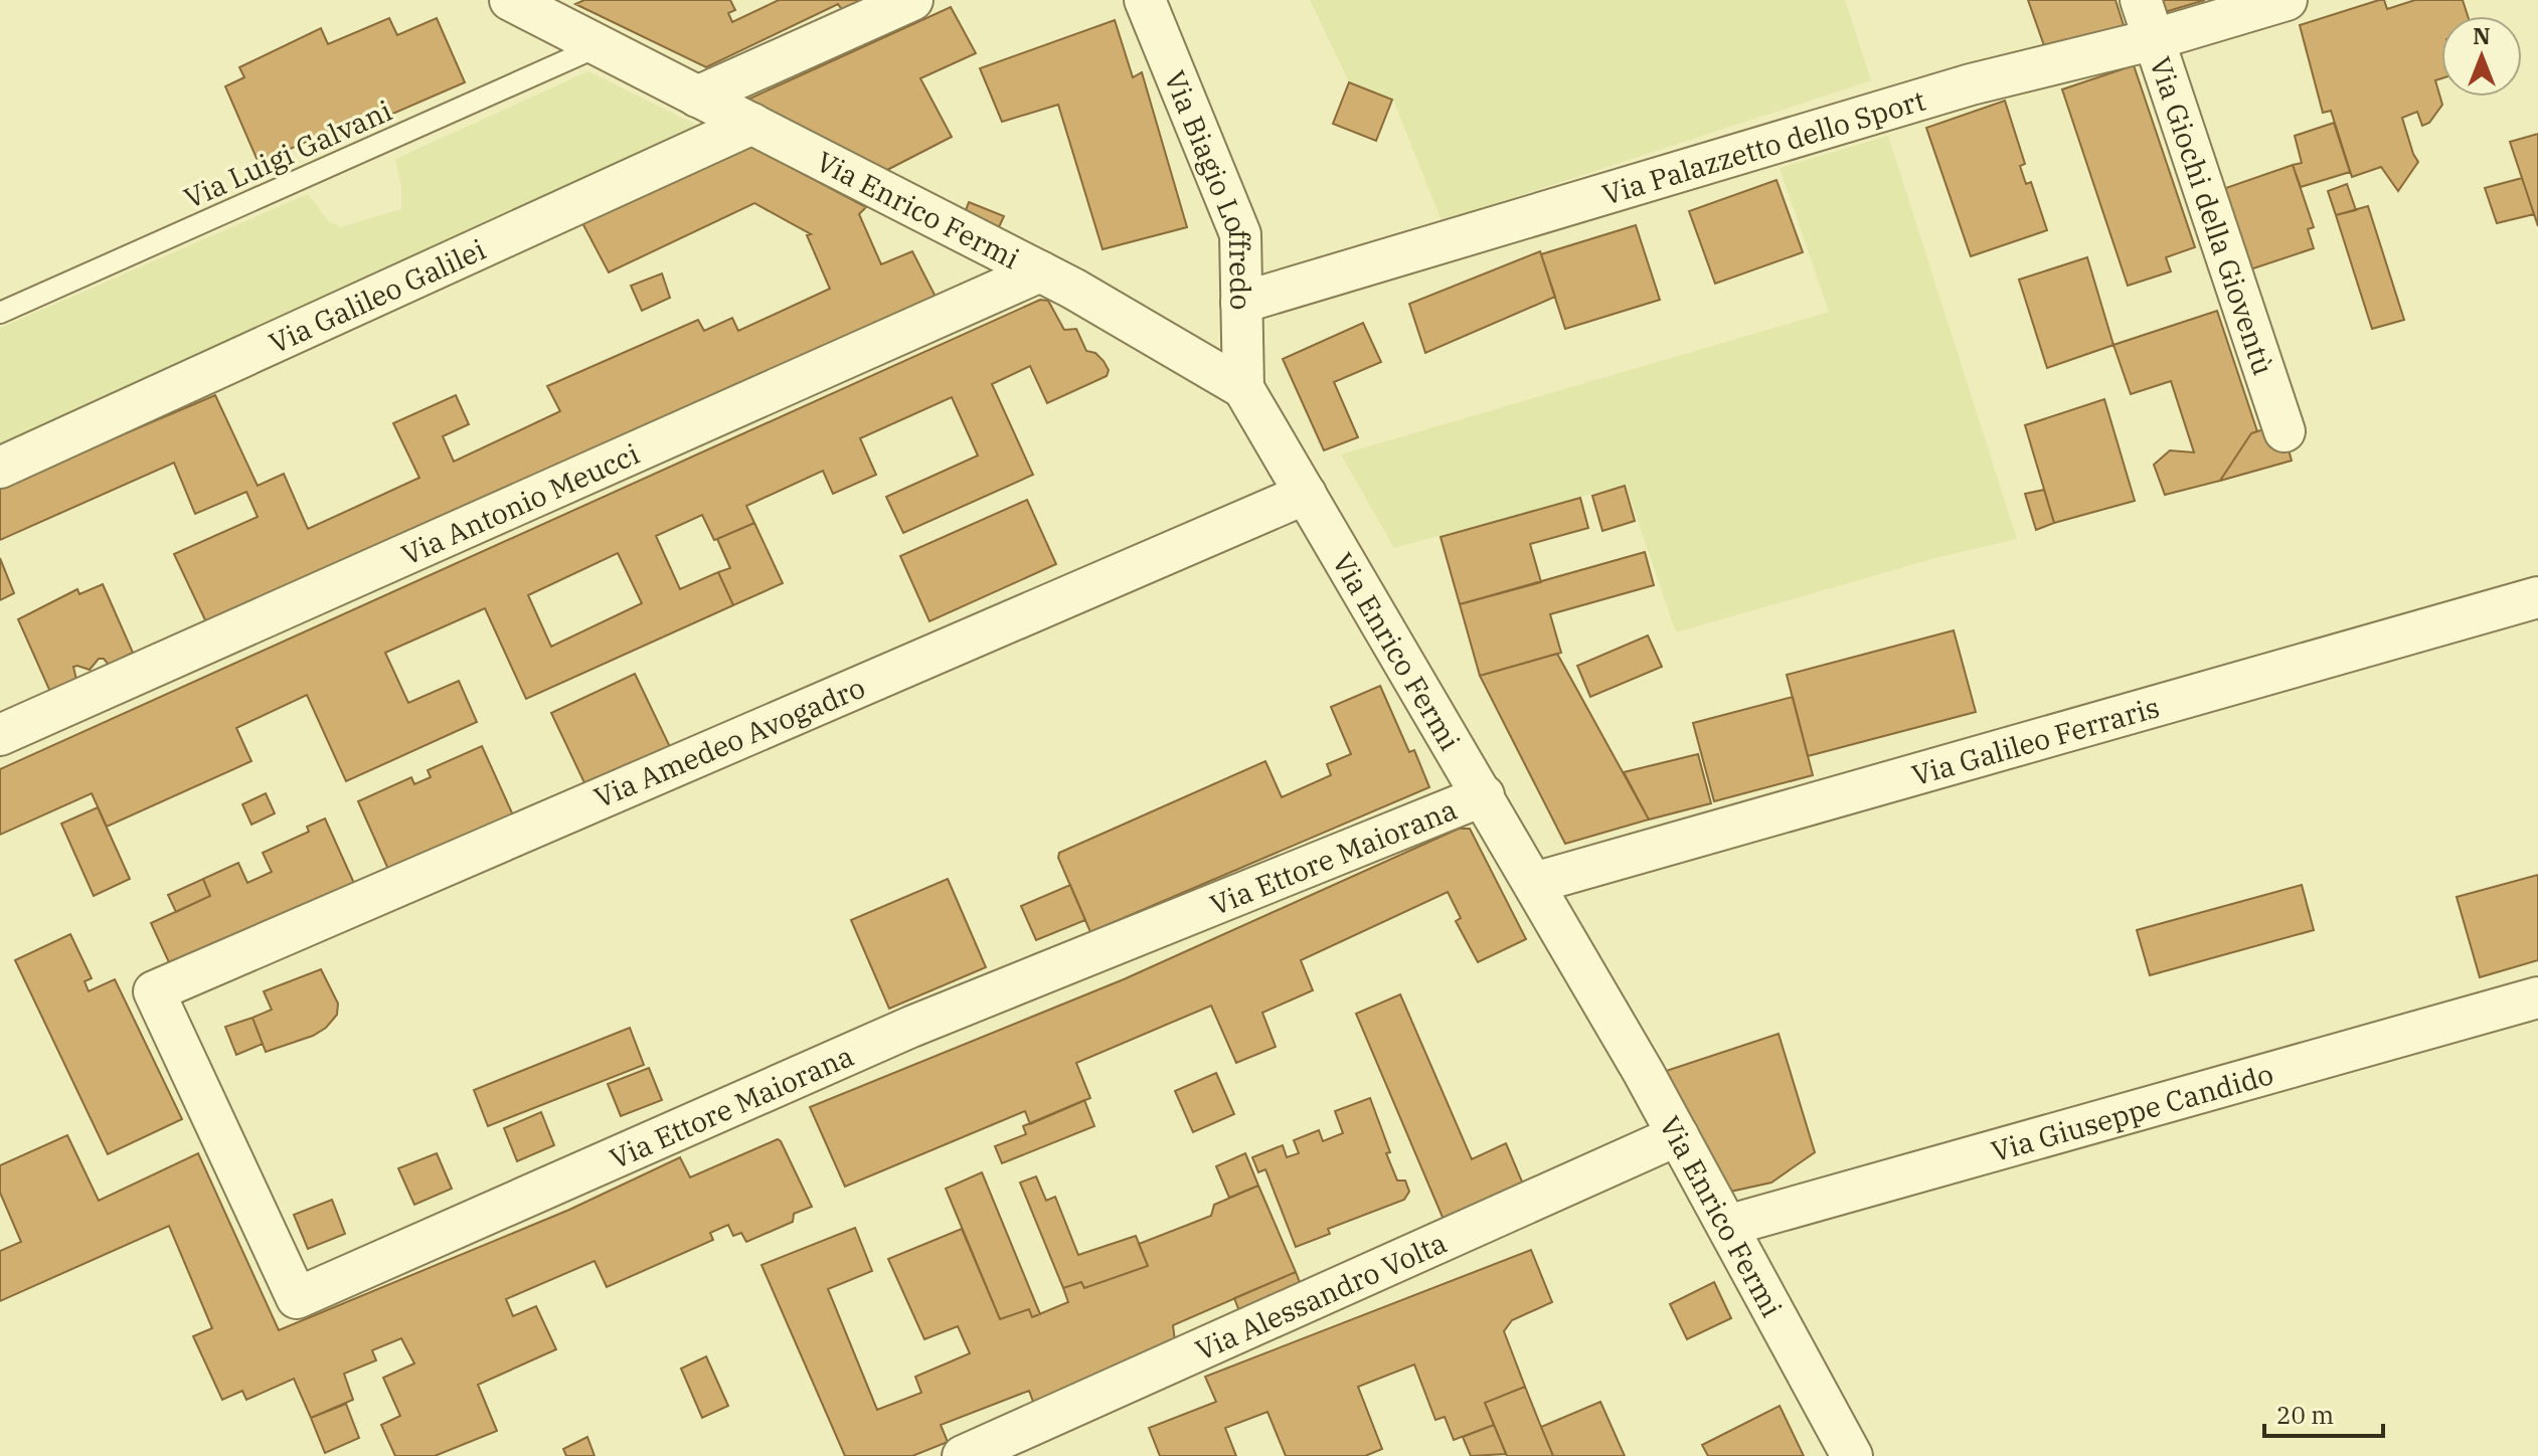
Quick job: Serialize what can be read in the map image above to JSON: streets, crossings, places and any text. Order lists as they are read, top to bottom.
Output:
{
  "streets": {
    "street": [
      "Via Palazzetto dello Sport",
      "Via Biagio Loffredo",
      "Via Enrico Fermi",
      "Via Giochi della Gioventù",
      "Via Galileo Galilei",
      "Via Antonio Meucci",
      "Via Galileo Ferraris",
      "Via Amedeo Avogadro",
      "Via Ettore Maiorana",
      "Via Giuseppe Candido",
      "Via Alessandro Volta"
    ],
    "lane": ["Via Luigi Galvani"]
  },
  "crossings": [
    ["Via Palazzetto dello Sport", "Via Biagio Loffredo"],
    ["Via Palazzetto dello Sport", "Via Giochi della Gioventù"],
    ["Via Luigi Galvani", "Via Enrico Fermi"],
    ["Via Biagio Loffredo", "Via Enrico Fermi"],
    ["Via Enrico Fermi", "Via Galileo Galilei"],
    ["Via Enrico Fermi", "Via Antonio Meucci"],
    ["Via Enrico Fermi", "Via Galileo Ferraris"],
    ["Via Enrico Fermi", "Via Amedeo Avogadro"],
    ["Via Enrico Fermi", "Via Ettore Maiorana"],
    ["Via Enrico Fermi", "Via Giuseppe Candido"],
    ["Via Enrico Fermi", "Via Alessandro Volta"],
    ["Via Amedeo Avogadro", "Via Ettore Maiorana"]
  ],
  "scale_bar": "20 m",
  "north": "top"
}
